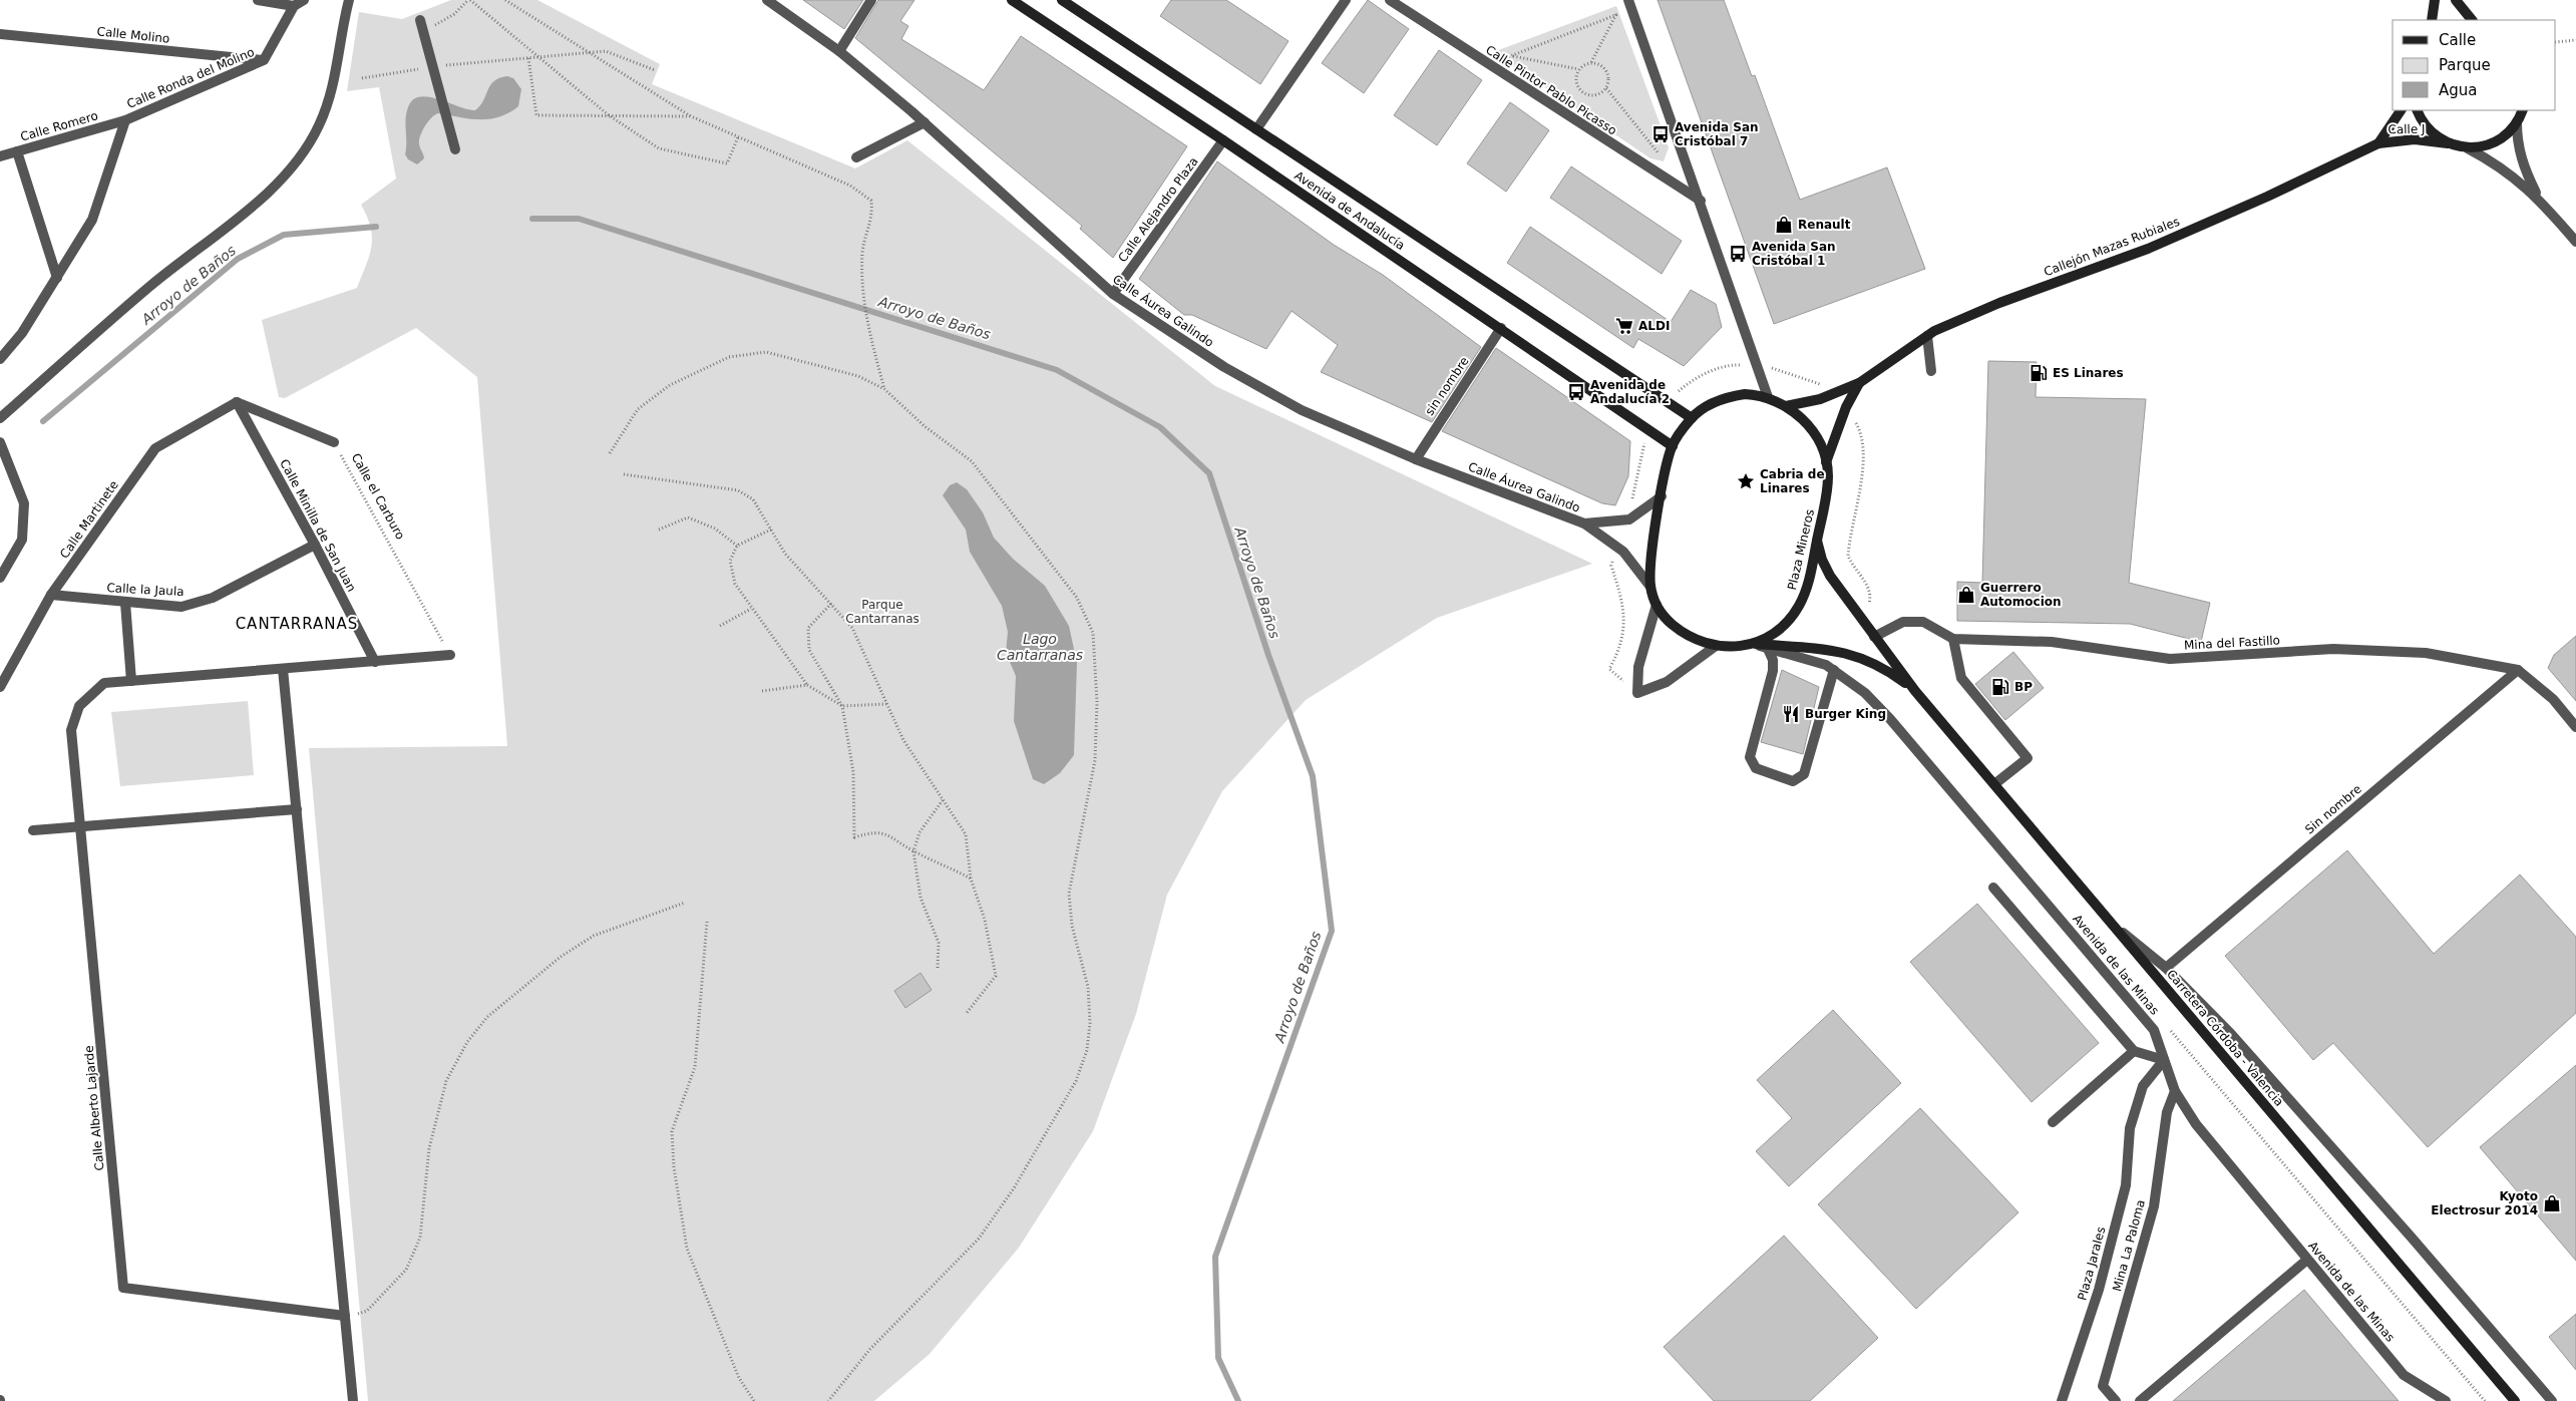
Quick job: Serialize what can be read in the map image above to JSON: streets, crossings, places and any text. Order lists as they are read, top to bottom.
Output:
{
  "streets": {
    "main road": [
      "Calle J",
      "Avenida de Andalucía",
      "Callejón Mazas Rubiales",
      "Plaza Mineros",
      "Carretera Córdoba - Valencia"
    ],
    "street": [
      "Calle Molino",
      "Calle Ronda del Molino",
      "Calle Pintor Pablo Picasso",
      "Calle Romero",
      "Calle Alejandro Plaza",
      "Calle Áurea Galindo",
      "sin nombre",
      "Calle Martinete",
      "Calle Minilla de San Juan",
      "Calle la Jaula",
      "Mina del Fastillo",
      "Sin nombre",
      "Avenida de las Minas",
      "Calle Alberto Lajarde",
      "Mina La Paloma",
      "Plaza Jarales"
    ],
    "path": ["Calle el Carburo"]
  },
  "crossings": [
    ["Calle Molino", "Calle Ronda del Molino"],
    ["Calle Ronda del Molino", "Calle Romero"],
    ["Calle J", "Callejón Mazas Rubiales"],
    ["Calle Alejandro Plaza", "Avenida de Andalucía"],
    ["Calle Alejandro Plaza", "Calle Áurea Galindo"],
    ["Avenida de Andalucía", "sin nombre"],
    ["Avenida de Andalucía", "Plaza Mineros"],
    ["Calle Áurea Galindo", "sin nombre"],
    ["Calle Martinete", "Calle Minilla de San Juan"],
    ["Calle Martinete", "Calle la Jaula"],
    ["Calle Minilla de San Juan", "Calle la Jaula"],
    ["Plaza Mineros", "Avenida de las Minas"],
    ["Plaza Mineros", "Carretera Córdoba - Valencia"],
    ["Mina del Fastillo", "Sin nombre"],
    ["Mina del Fastillo", "Carretera Córdoba - Valencia"],
    ["Sin nombre", "Avenida de las Minas"],
    ["Avenida de las Minas", "Carretera Córdoba - Valencia"],
    ["Avenida de las Minas", "Mina La Paloma"],
    ["Avenida de las Minas", "Plaza Jarales"]
  ],
  "districts": ["CANTARRANAS"],
  "water": ["Arroyo de Baños", "Lago Cantarranas"],
  "parks": ["Parque Cantarranas"],
  "places": {
    "bus stop": ["Avenida San Cristóbal 7", "Avenida San Cristóbal 1", "Avenida de Andalucía 2"],
    "shop": ["Renault", "Guerrero Automocion", "Kyoto Electrosur 2014"],
    "supermarket": ["ALDI"],
    "fuel station": ["ES Linares", "BP"],
    "place": ["Cabria de Linares"],
    "restaurant": ["Burger King"]
  },
  "legend": ["Calle", "Parque", "Agua"]
}
